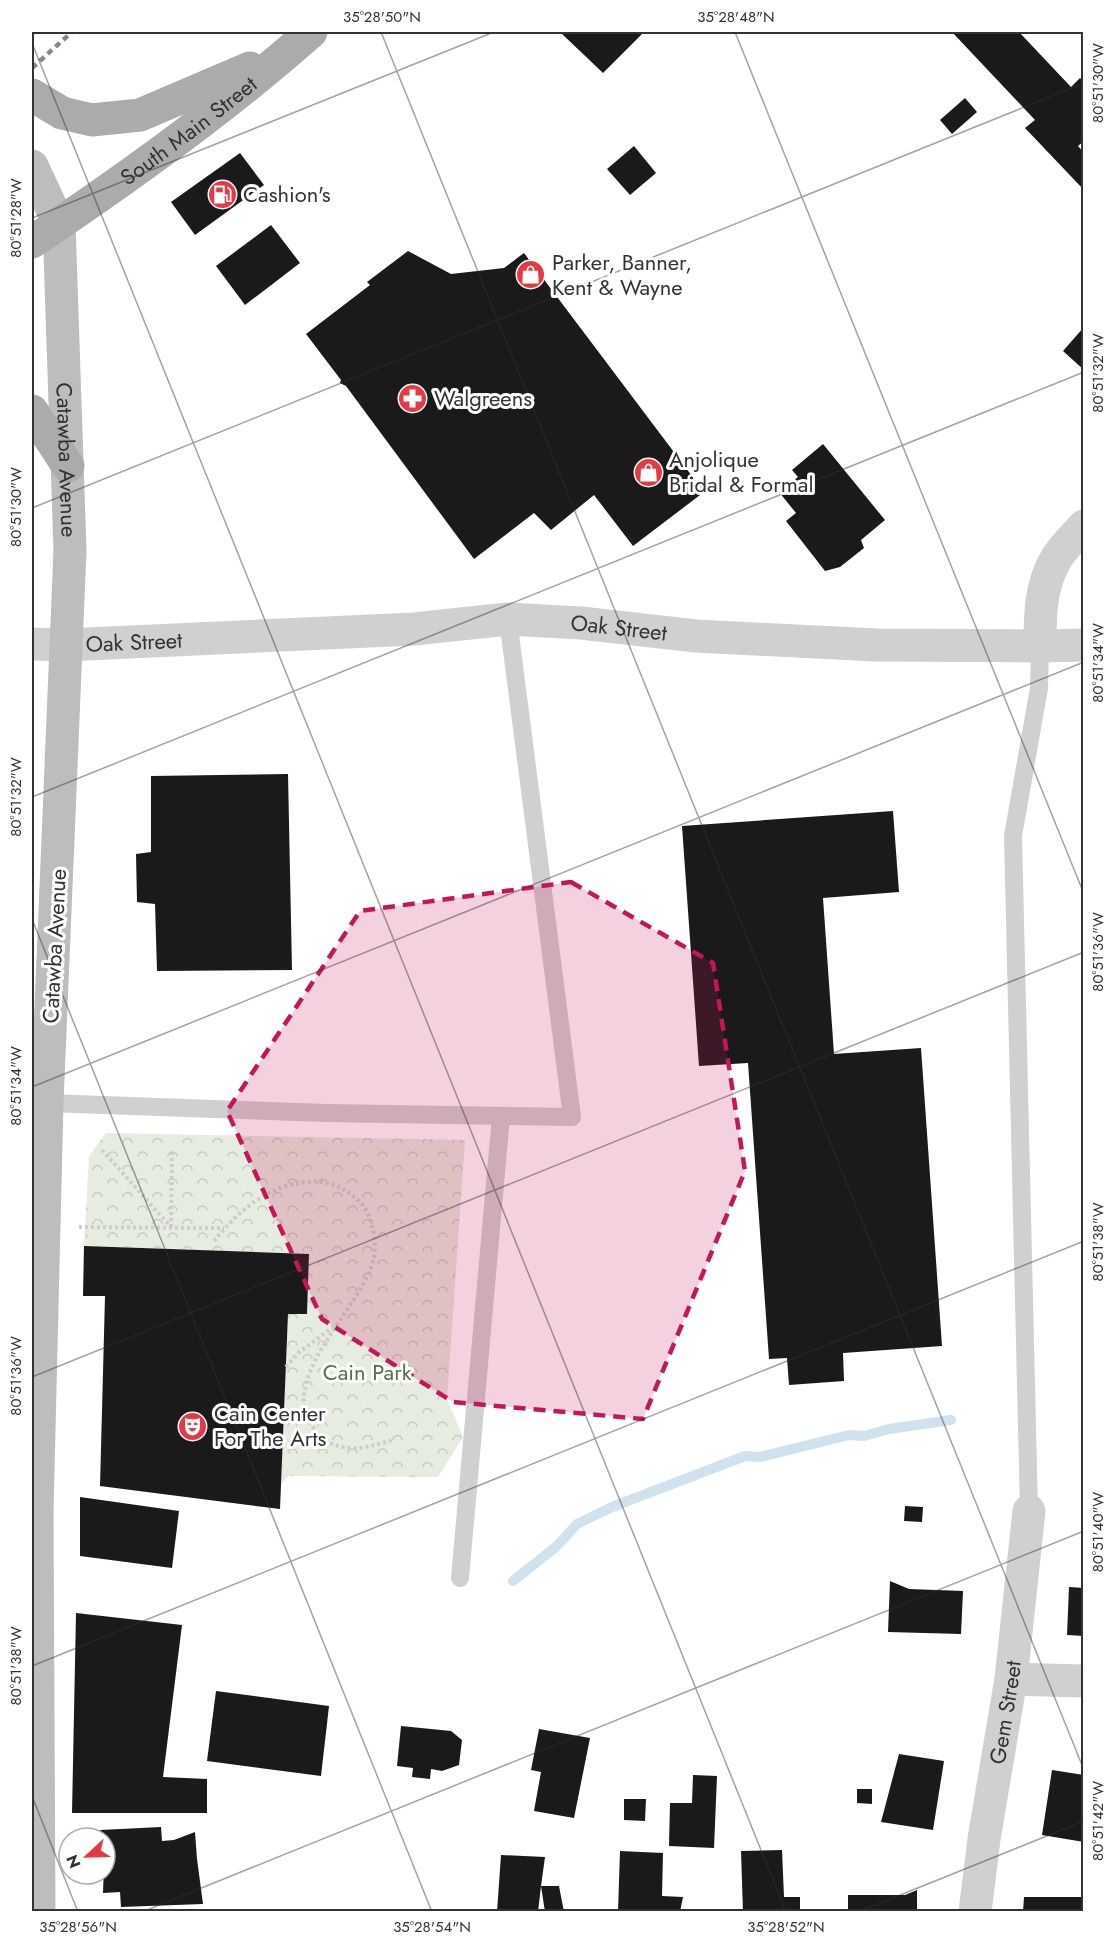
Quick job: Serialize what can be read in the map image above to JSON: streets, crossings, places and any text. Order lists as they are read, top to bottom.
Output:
{
  "streets": {
    "main road": ["South Main Street", "Catawba Avenue"],
    "street": ["Oak Street", "Gem Street"]
  },
  "crossings": [
    ["South Main Street", "Catawba Avenue"],
    ["Catawba Avenue", "Oak Street"]
  ],
  "parks": ["Cain Park"],
  "places": {
    "fuel station": ["Cashion's"],
    "shop": ["Parker, Banner, Kent & Wayne", "Anjolique Bridal & Formal"],
    "pharmacy": ["Walgreens"],
    "theatre": ["Cain Center For The Arts"]
  },
  "north": "left",
  "coordinates": [
    "35°28'50\"N",
    "35°28'48\"N",
    "80°51'30\"W",
    "80°51'28\"W",
    "80°51'32\"W",
    "80°51'34\"W",
    "80°51'36\"W",
    "80°51'38\"W",
    "80°51'40\"W",
    "80°51'42\"W",
    "35°28'56\"N",
    "35°28'54\"N",
    "35°28'52\"N"
  ]
}
